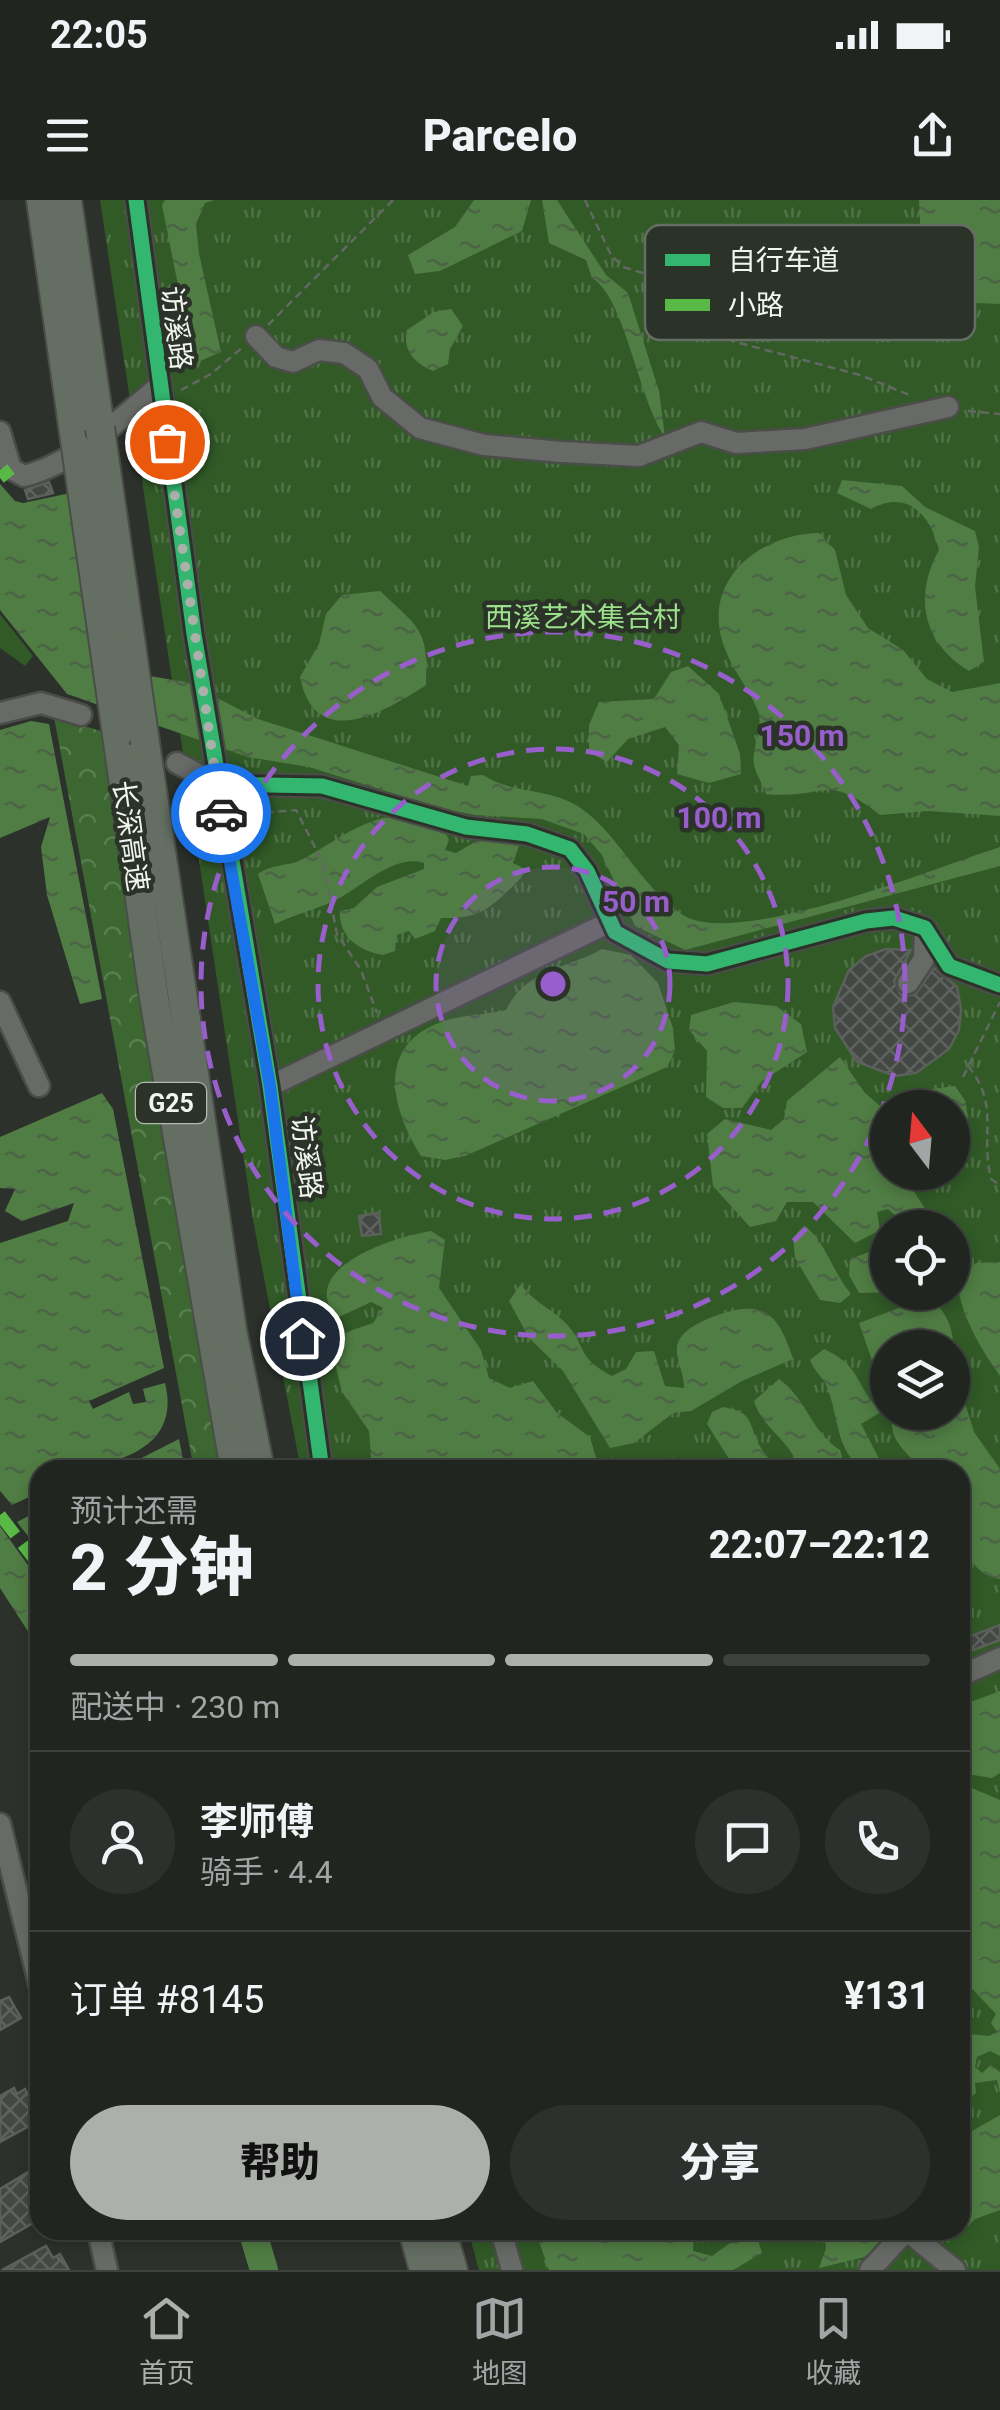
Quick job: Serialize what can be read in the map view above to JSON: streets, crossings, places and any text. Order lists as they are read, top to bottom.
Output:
{
  "streets": {
    "highway": ["长深高速", "G25"],
    "street": ["访溪路"]
  },
  "parks": ["西溪艺术集合村"],
  "legend": ["自行车道", "小路"],
  "north": "top",
  "page": {
    "status": "22:05",
    "header": "Parcelo",
    "heading": ["2 分钟", "预计还需", "22:07–22:12"],
    "panel": [
      "李师傅",
      "骑手 · 4.4",
      "订单 #8145",
      "¥131"
    ],
    "bar": "配送中 · 230 m",
    "buttons": ["帮助", "分享"],
    "tabs": ["首页", "地图", "收藏"]
  },
  "rings": ["150 m", "100 m", "50 m"]
}
